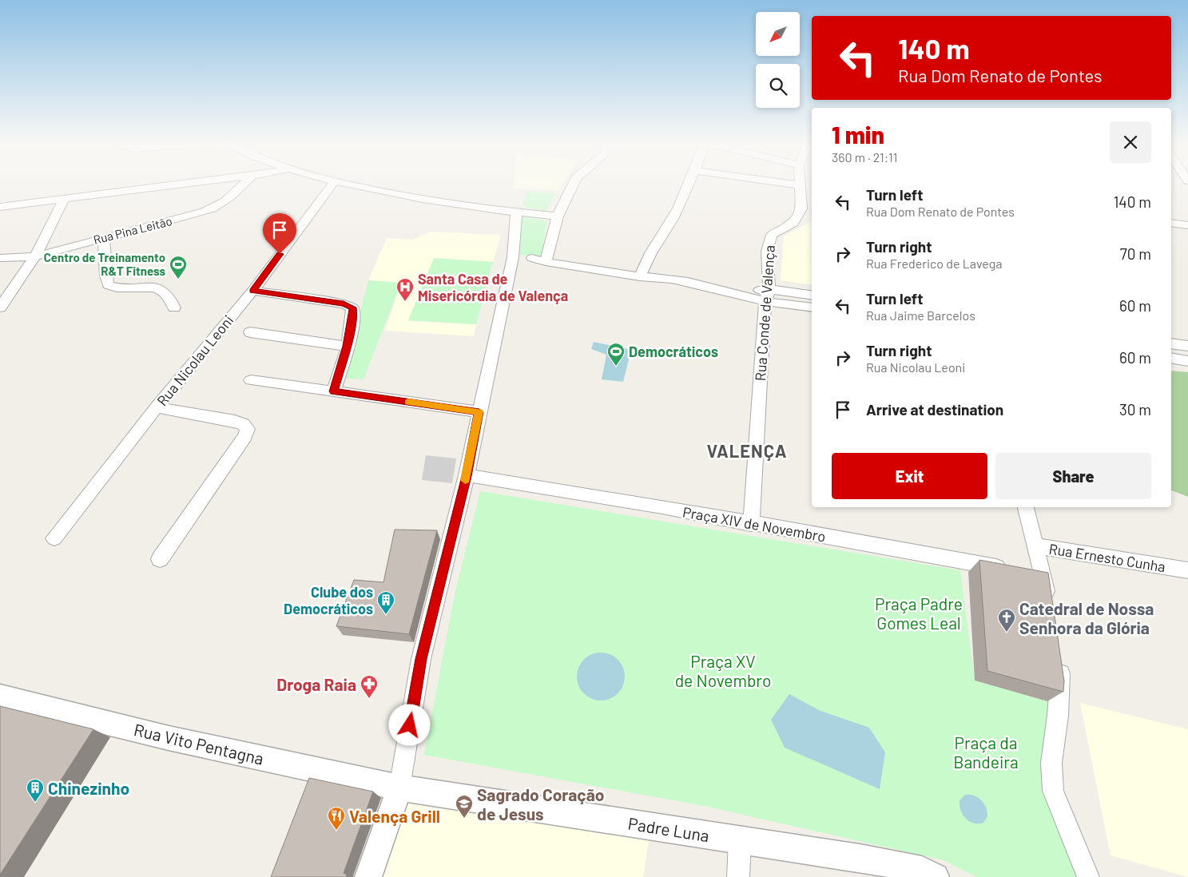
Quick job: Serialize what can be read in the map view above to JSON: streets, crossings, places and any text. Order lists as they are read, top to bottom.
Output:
{
  "streets": {
    "street": [
      "Rua Pina Leitão",
      "Rua Conde de Valença",
      "Rua Nicolau Leoni",
      "Praça XIV de Novembro",
      "Rua Ernesto Cunha",
      "Rua Vito Pentagna",
      "Padre Luna"
    ]
  },
  "crossings": [
    ["Rua Conde de Valença", "Praça XIV de Novembro"],
    ["Praça XIV de Novembro", "Rua Ernesto Cunha"],
    ["Rua Vito Pentagna", "Padre Luna"]
  ],
  "districts": ["VALENÇA"],
  "parks": ["Praça Padre Gomes Leal", "Praça XV de Novembro", "Praça da Bandeira"],
  "places": {
    "sports": ["Centro de Treinamento R&T Fitness", "Democráticos"],
    "hospital": ["Santa Casa de Misericórdia de Valença"],
    "building": ["Clube dos Democráticos", "Chinezinho"],
    "church": ["Catedral de Nossa Senhora da Glória"],
    "pharmacy": ["Droga Raia"],
    "school or university": ["Sagrado Coração de Jesus"],
    "restaurant": ["Valença Grill"]
  },
  "north": "bottom left",
  "page": {
    "turn": ["140 m", "Rua Dom Renato de Pontes"],
    "heading": ["1 min", "360 m · 21:11"],
    "list": [
      {
        "name": "Turn left",
        "note": "Rua Dom Renato de Pontes",
        "value": "140 m"
      },
      {
        "name": "Turn right",
        "note": "Rua Frederico de Lavega",
        "value": "70 m"
      },
      {
        "name": "Turn left",
        "note": "Rua Jaime Barcelos",
        "value": "60 m"
      },
      {
        "name": "Turn right",
        "note": "Rua Nicolau Leoni",
        "value": "60 m"
      },
      {
        "name": "Arrive at destination",
        "value": "30 m"
      }
    ],
    "buttons": ["Exit", "Share"]
  }
}
